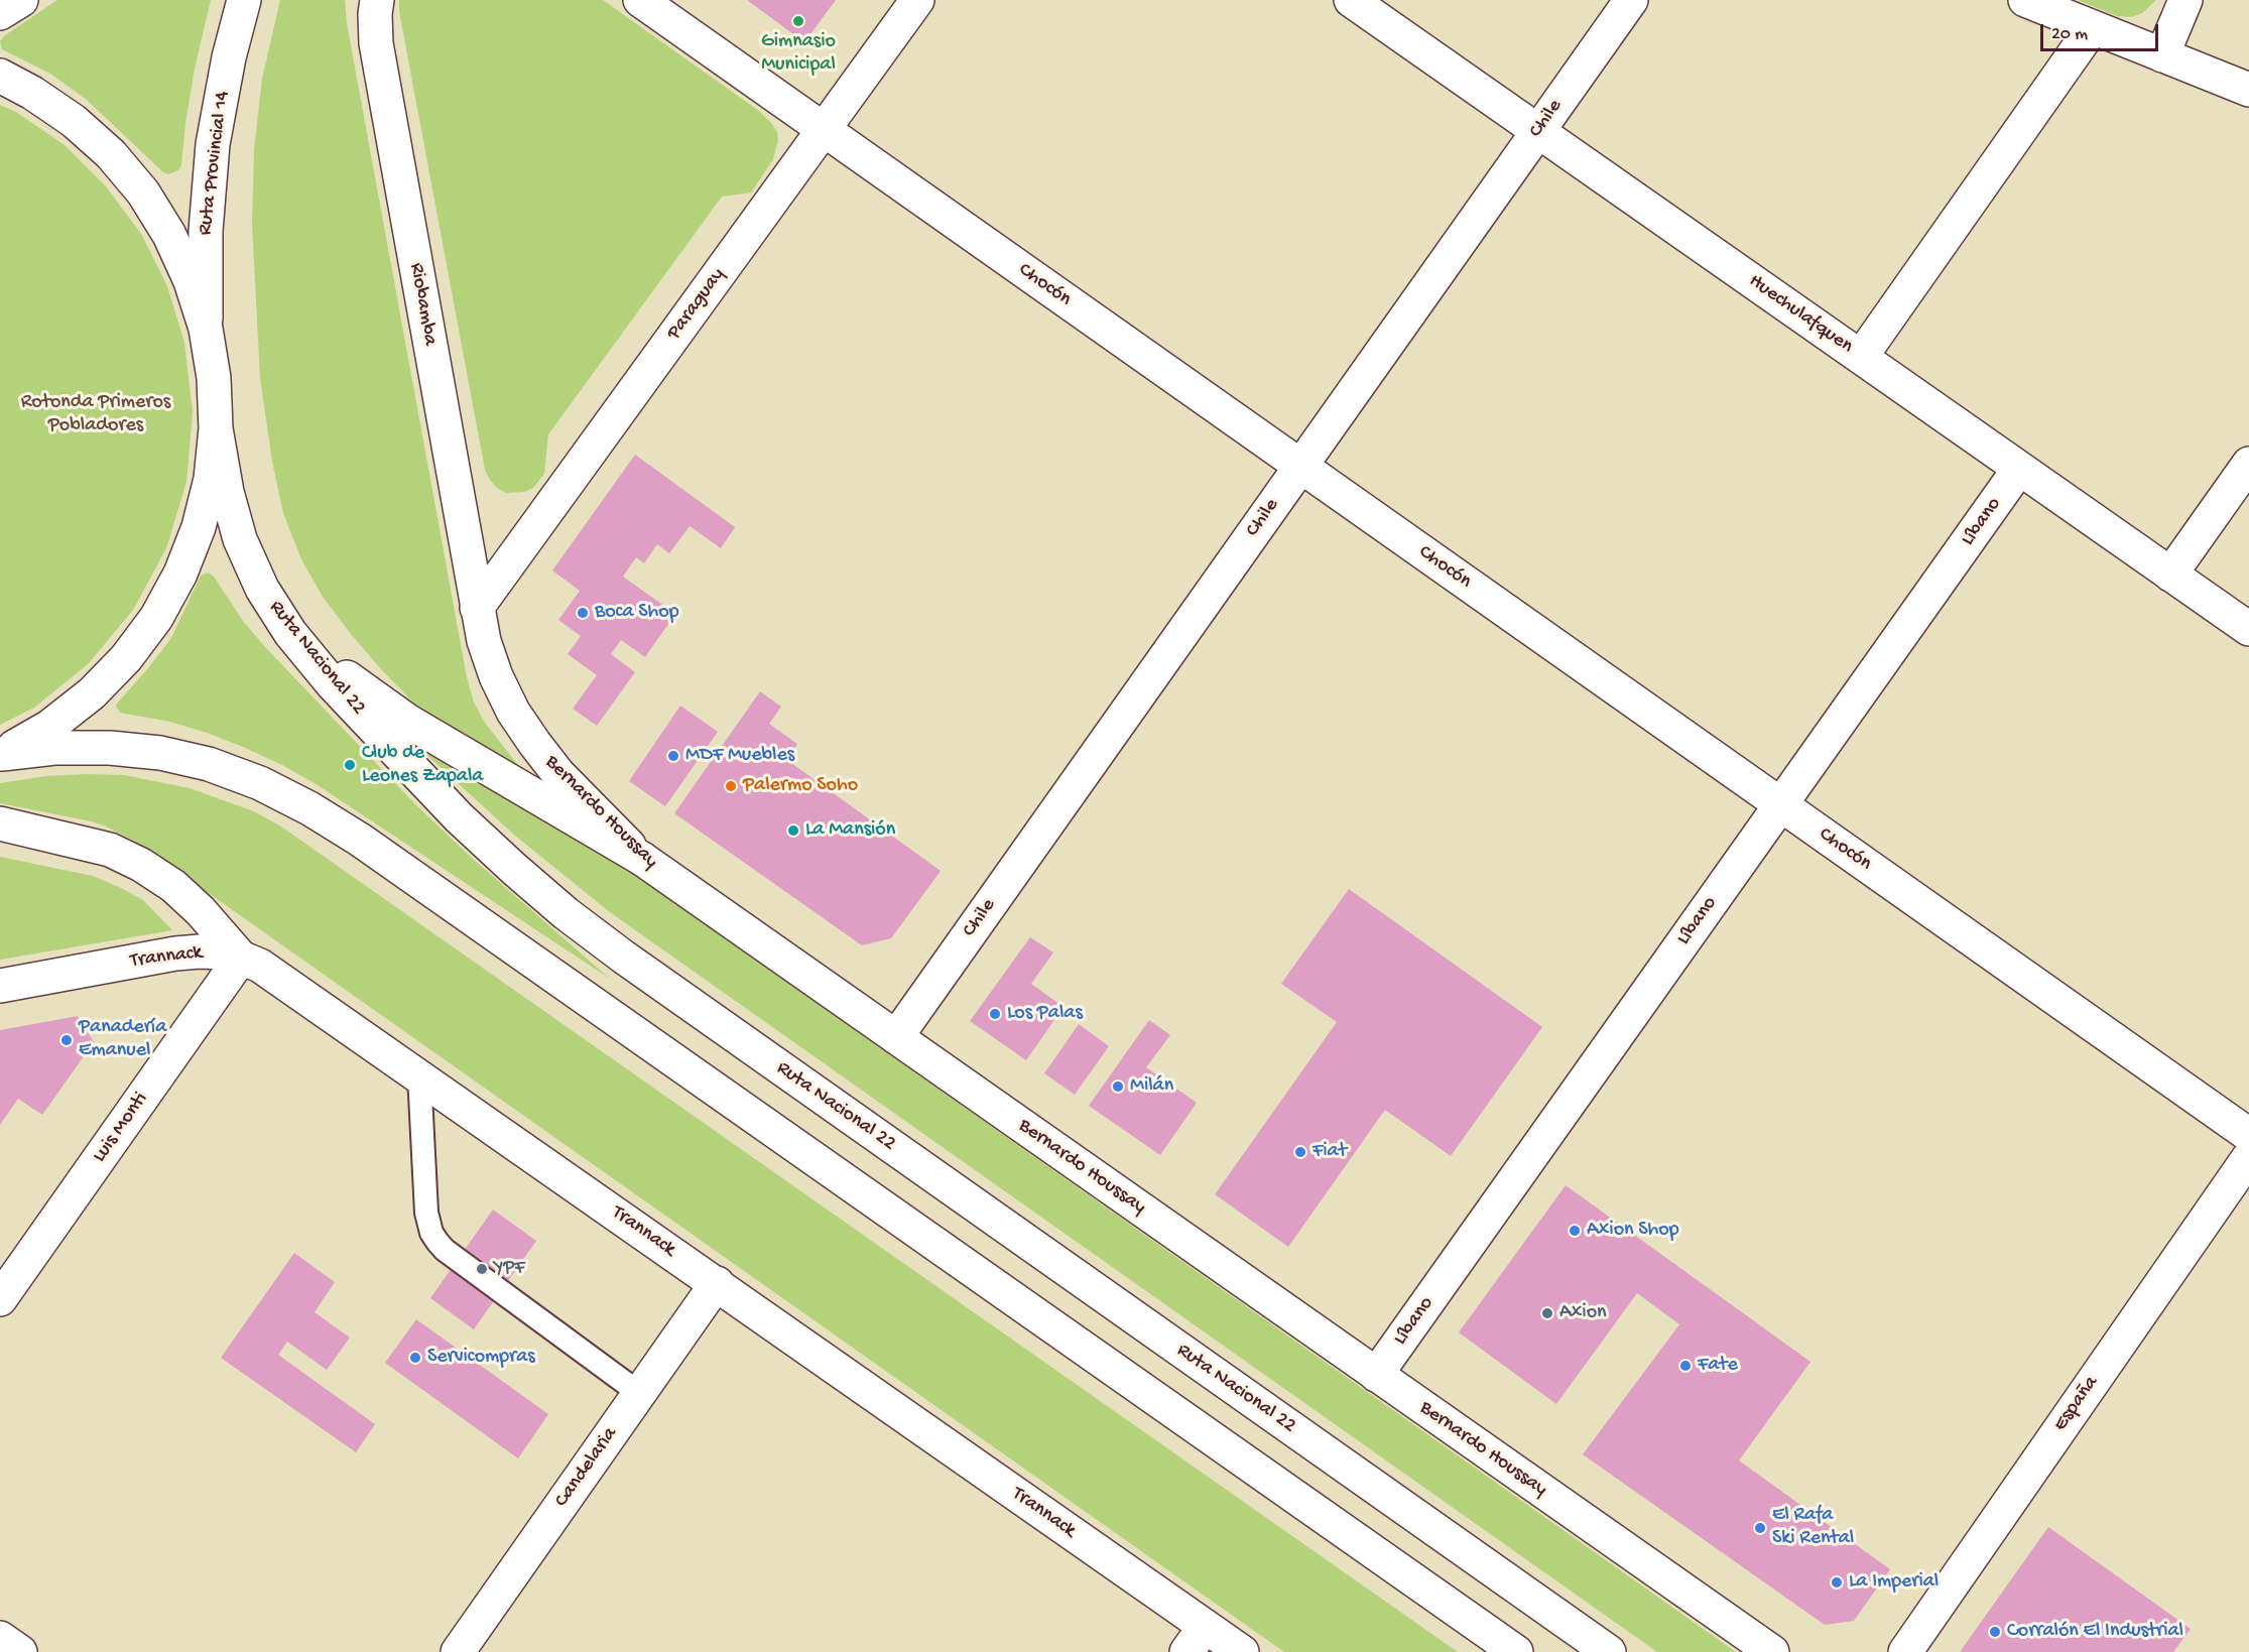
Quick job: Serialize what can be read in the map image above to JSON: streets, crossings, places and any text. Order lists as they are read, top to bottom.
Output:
{
  "streets": {
    "street": [
      "Chile",
      "Ruta Provincial 14",
      "Chocón",
      "Riobamba",
      "Paraguay",
      "Huechulafquen",
      "Líbano",
      "Ruta Nacional 22",
      "Bernardo Houssay",
      "Trannack",
      "Luis Monti",
      "España",
      "Candelaria"
    ]
  },
  "crossings": [
    ["Chile", "Chocón"],
    ["Chile", "Huechulafquen"],
    ["Chile", "Bernardo Houssay"],
    ["Chocón", "Paraguay"],
    ["Chocón", "Líbano"],
    ["Riobamba", "Paraguay"],
    ["Riobamba", "Bernardo Houssay"],
    ["Paraguay", "Bernardo Houssay"],
    ["Huechulafquen", "Líbano"],
    ["Líbano", "Bernardo Houssay"],
    ["Trannack", "Luis Monti"],
    ["Trannack", "Candelaria"]
  ],
  "parks": ["Rotonda Primeros Pobladores"],
  "places": [
    "Gimnasio Municipal",
    "Boca Shop",
    "MDF Muebles",
    "Club de Leones Zapala",
    "Palermo Soho",
    "La Mansión",
    "Los Palas",
    "Panadería Emanuel",
    "Milán",
    "Fiat",
    "Axion Shop",
    "YPF",
    "Axion",
    "Servicompras",
    "Fate",
    "El Rafa Ski Rental",
    "La Imperial",
    "Corralón El Industrial"
  ],
  "scale_bar": "20 m"
}
